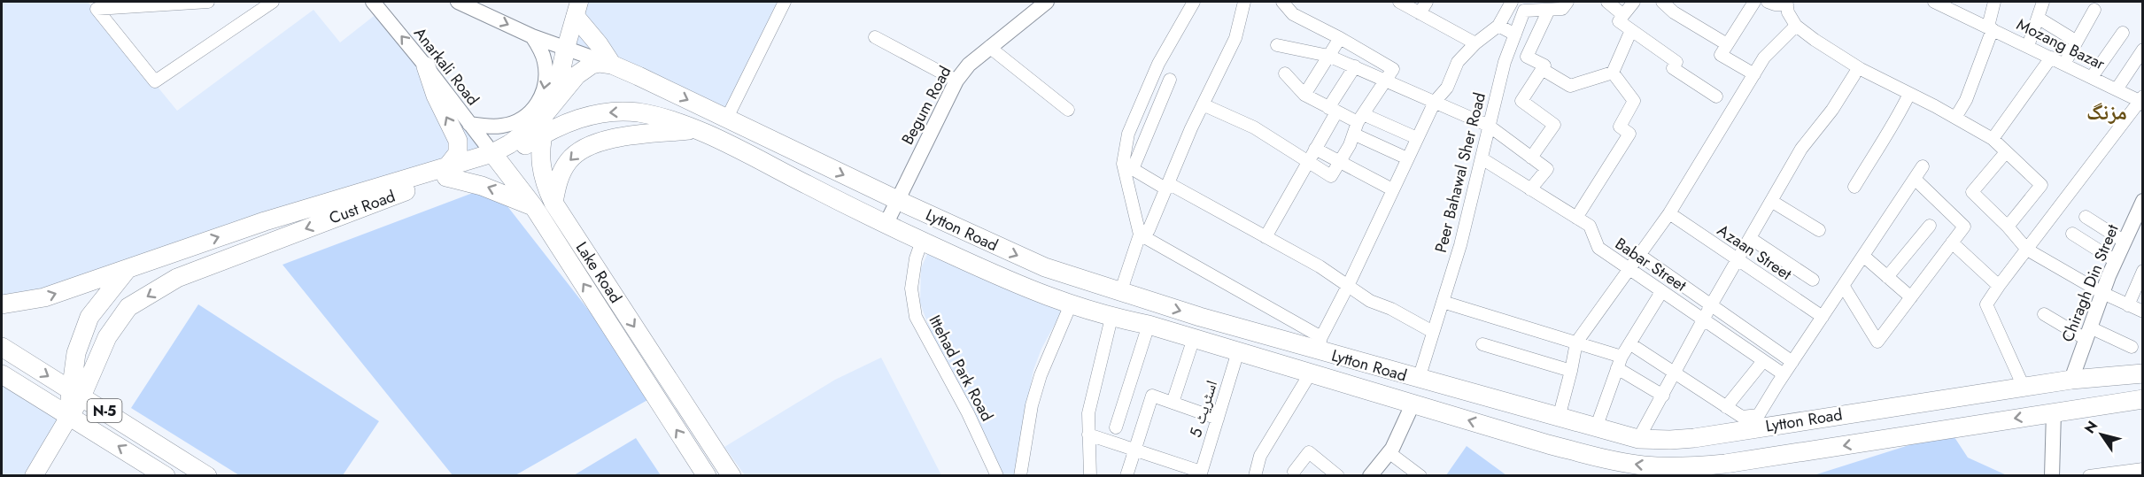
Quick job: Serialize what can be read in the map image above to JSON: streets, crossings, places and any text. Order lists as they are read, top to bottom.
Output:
{
  "streets": {
    "main road": [
      "Cust Road",
      "Lytton Road",
      "Lake Road",
      "N-5"
    ],
    "street": [
      "Mozang Bazar",
      "Anarkali Road",
      "Begum Road",
      "Peer Bahawal Sher Road",
      "Azaan Street",
      "Babar Street",
      "Chiragh Din Street",
      "Ittehad Park Road",
      "اسٹریٹ 5"
    ]
  },
  "crossings": [
    ["Anarkali Road", "Cust Road"],
    ["Begum Road", "Lytton Road"],
    ["Peer Bahawal Sher Road", "Lytton Road"],
    ["Peer Bahawal Sher Road", "Babar Street"],
    ["Cust Road", "Lytton Road"],
    ["Cust Road", "Lake Road"],
    ["Cust Road", "N-5"],
    ["Lytton Road", "Chiragh Din Street"],
    ["Lytton Road", "Ittehad Park Road"],
    ["Lytton Road", "اسٹریٹ 5"]
  ],
  "districts": ["مزنگ"],
  "north": "top left"
}
